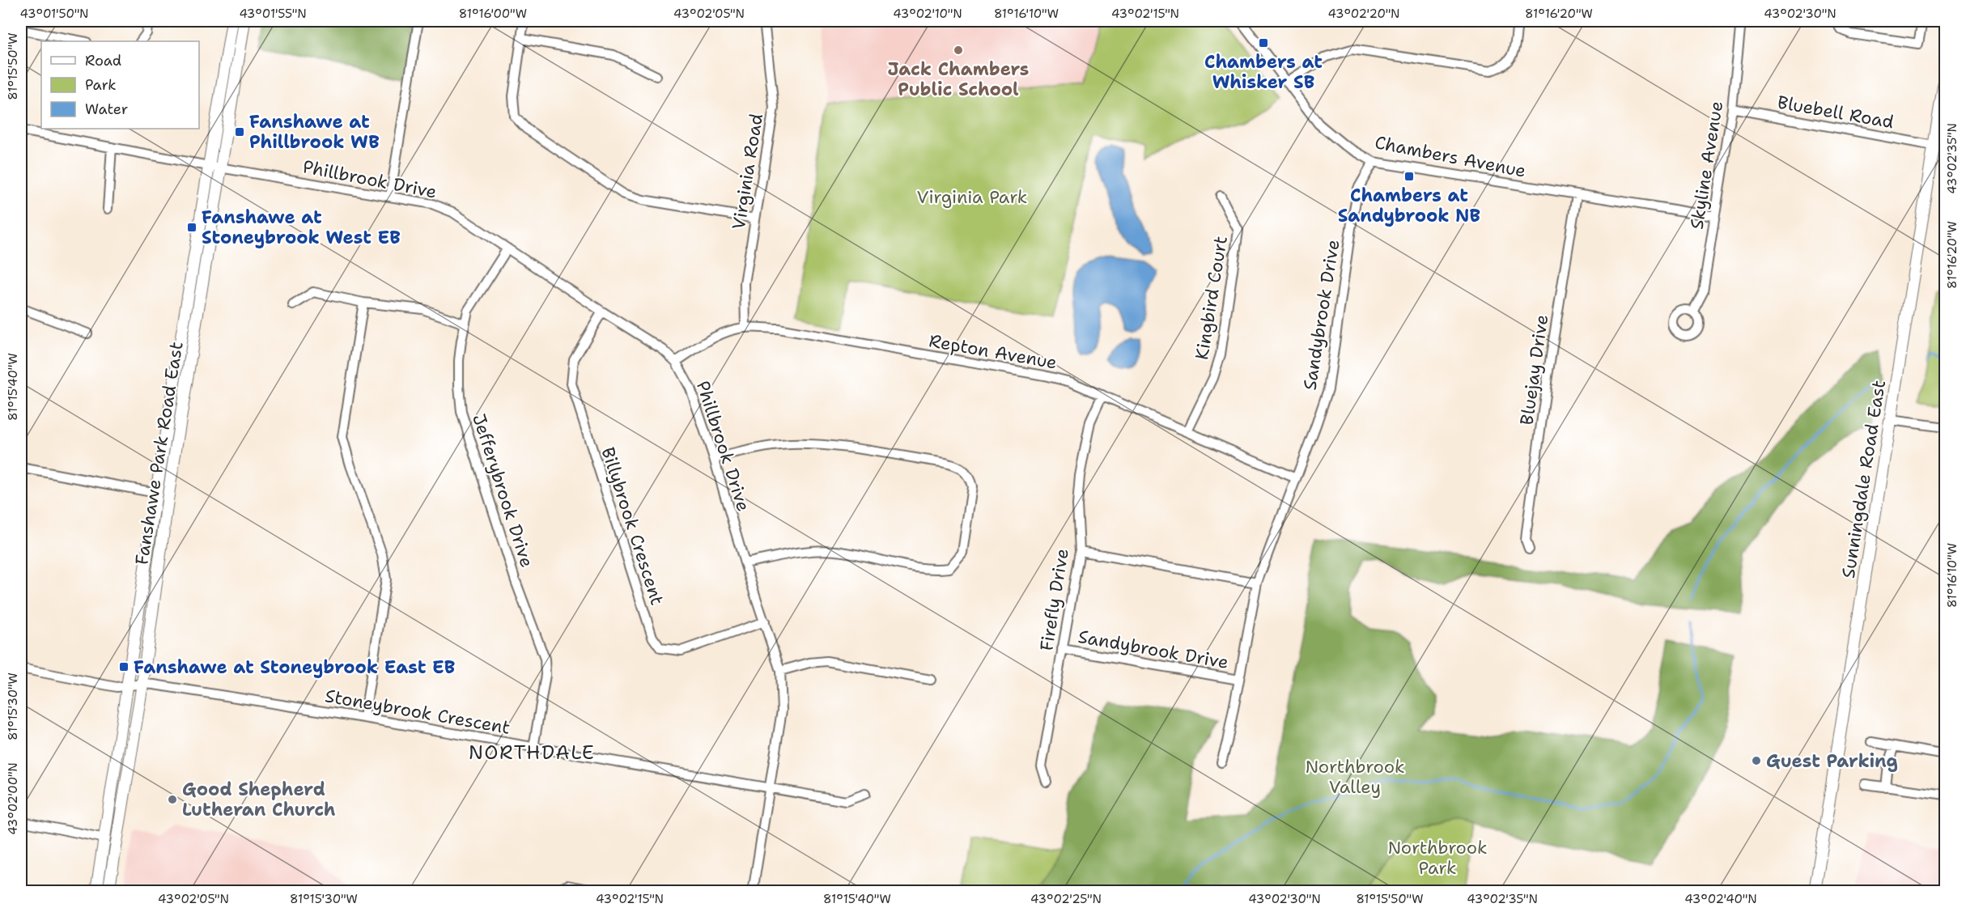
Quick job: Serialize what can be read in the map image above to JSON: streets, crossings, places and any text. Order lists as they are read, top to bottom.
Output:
{
  "streets": {
    "main road": ["Fanshawe Park Road East", "Sunningdale Road East"],
    "street": [
      "Bluebell Road",
      "Chambers Avenue",
      "Skyline Avenue",
      "Virginia Road",
      "Phillbrook Drive",
      "Kingbird Court",
      "Sandybrook Drive",
      "Repton Avenue",
      "Bluejay Drive",
      "Jefferybrook Drive",
      "Billybrook Crescent",
      "Firefly Drive",
      "Stoneybrook Crescent"
    ]
  },
  "crossings": [
    ["Bluebell Road", "Skyline Avenue"],
    ["Bluebell Road", "Sunningdale Road East"],
    ["Chambers Avenue", "Skyline Avenue"],
    ["Chambers Avenue", "Sandybrook Drive"],
    ["Chambers Avenue", "Bluejay Drive"],
    ["Virginia Road", "Repton Avenue"],
    ["Phillbrook Drive", "Repton Avenue"],
    ["Phillbrook Drive", "Fanshawe Park Road East"],
    ["Phillbrook Drive", "Jefferybrook Drive"],
    ["Phillbrook Drive", "Billybrook Crescent"],
    ["Phillbrook Drive", "Stoneybrook Crescent"],
    ["Kingbird Court", "Repton Avenue"],
    ["Sandybrook Drive", "Repton Avenue"],
    ["Sandybrook Drive", "Firefly Drive"],
    ["Repton Avenue", "Firefly Drive"],
    ["Fanshawe Park Road East", "Stoneybrook Crescent"],
    ["Jefferybrook Drive", "Stoneybrook Crescent"]
  ],
  "districts": ["NORTHDALE"],
  "parks": ["Virginia Park", "Northbrook Valley", "Northbrook Park"],
  "places": {
    "transit": [
      "Chambers at Whisker SB",
      "Fanshawe at Phillbrook WB",
      "Chambers at Sandybrook NB",
      "Fanshawe at Stoneybrook West EB",
      "Fanshawe at Stoneybrook East EB"
    ],
    "other": ["Jack Chambers Public School", "Guest Parking", "Good Shepherd Lutheran Church"]
  },
  "legend": ["Road", "Park", "Water"],
  "coordinates": [
    "43°01'50\"N",
    "43°01'55\"N",
    "81°16'00\"W",
    "43°02'05\"N",
    "43°02'10\"N",
    "81°16'10\"W",
    "43°02'15\"N",
    "43°02'20\"N",
    "81°16'20\"W",
    "43°02'30\"N",
    "81°15'50\"W",
    "43°02'35\"N",
    "81°15'40\"W",
    "81°15'30\"W",
    "43°02'00\"N",
    "43°02'25\"N",
    "43°02'40\"N"
  ]
}
